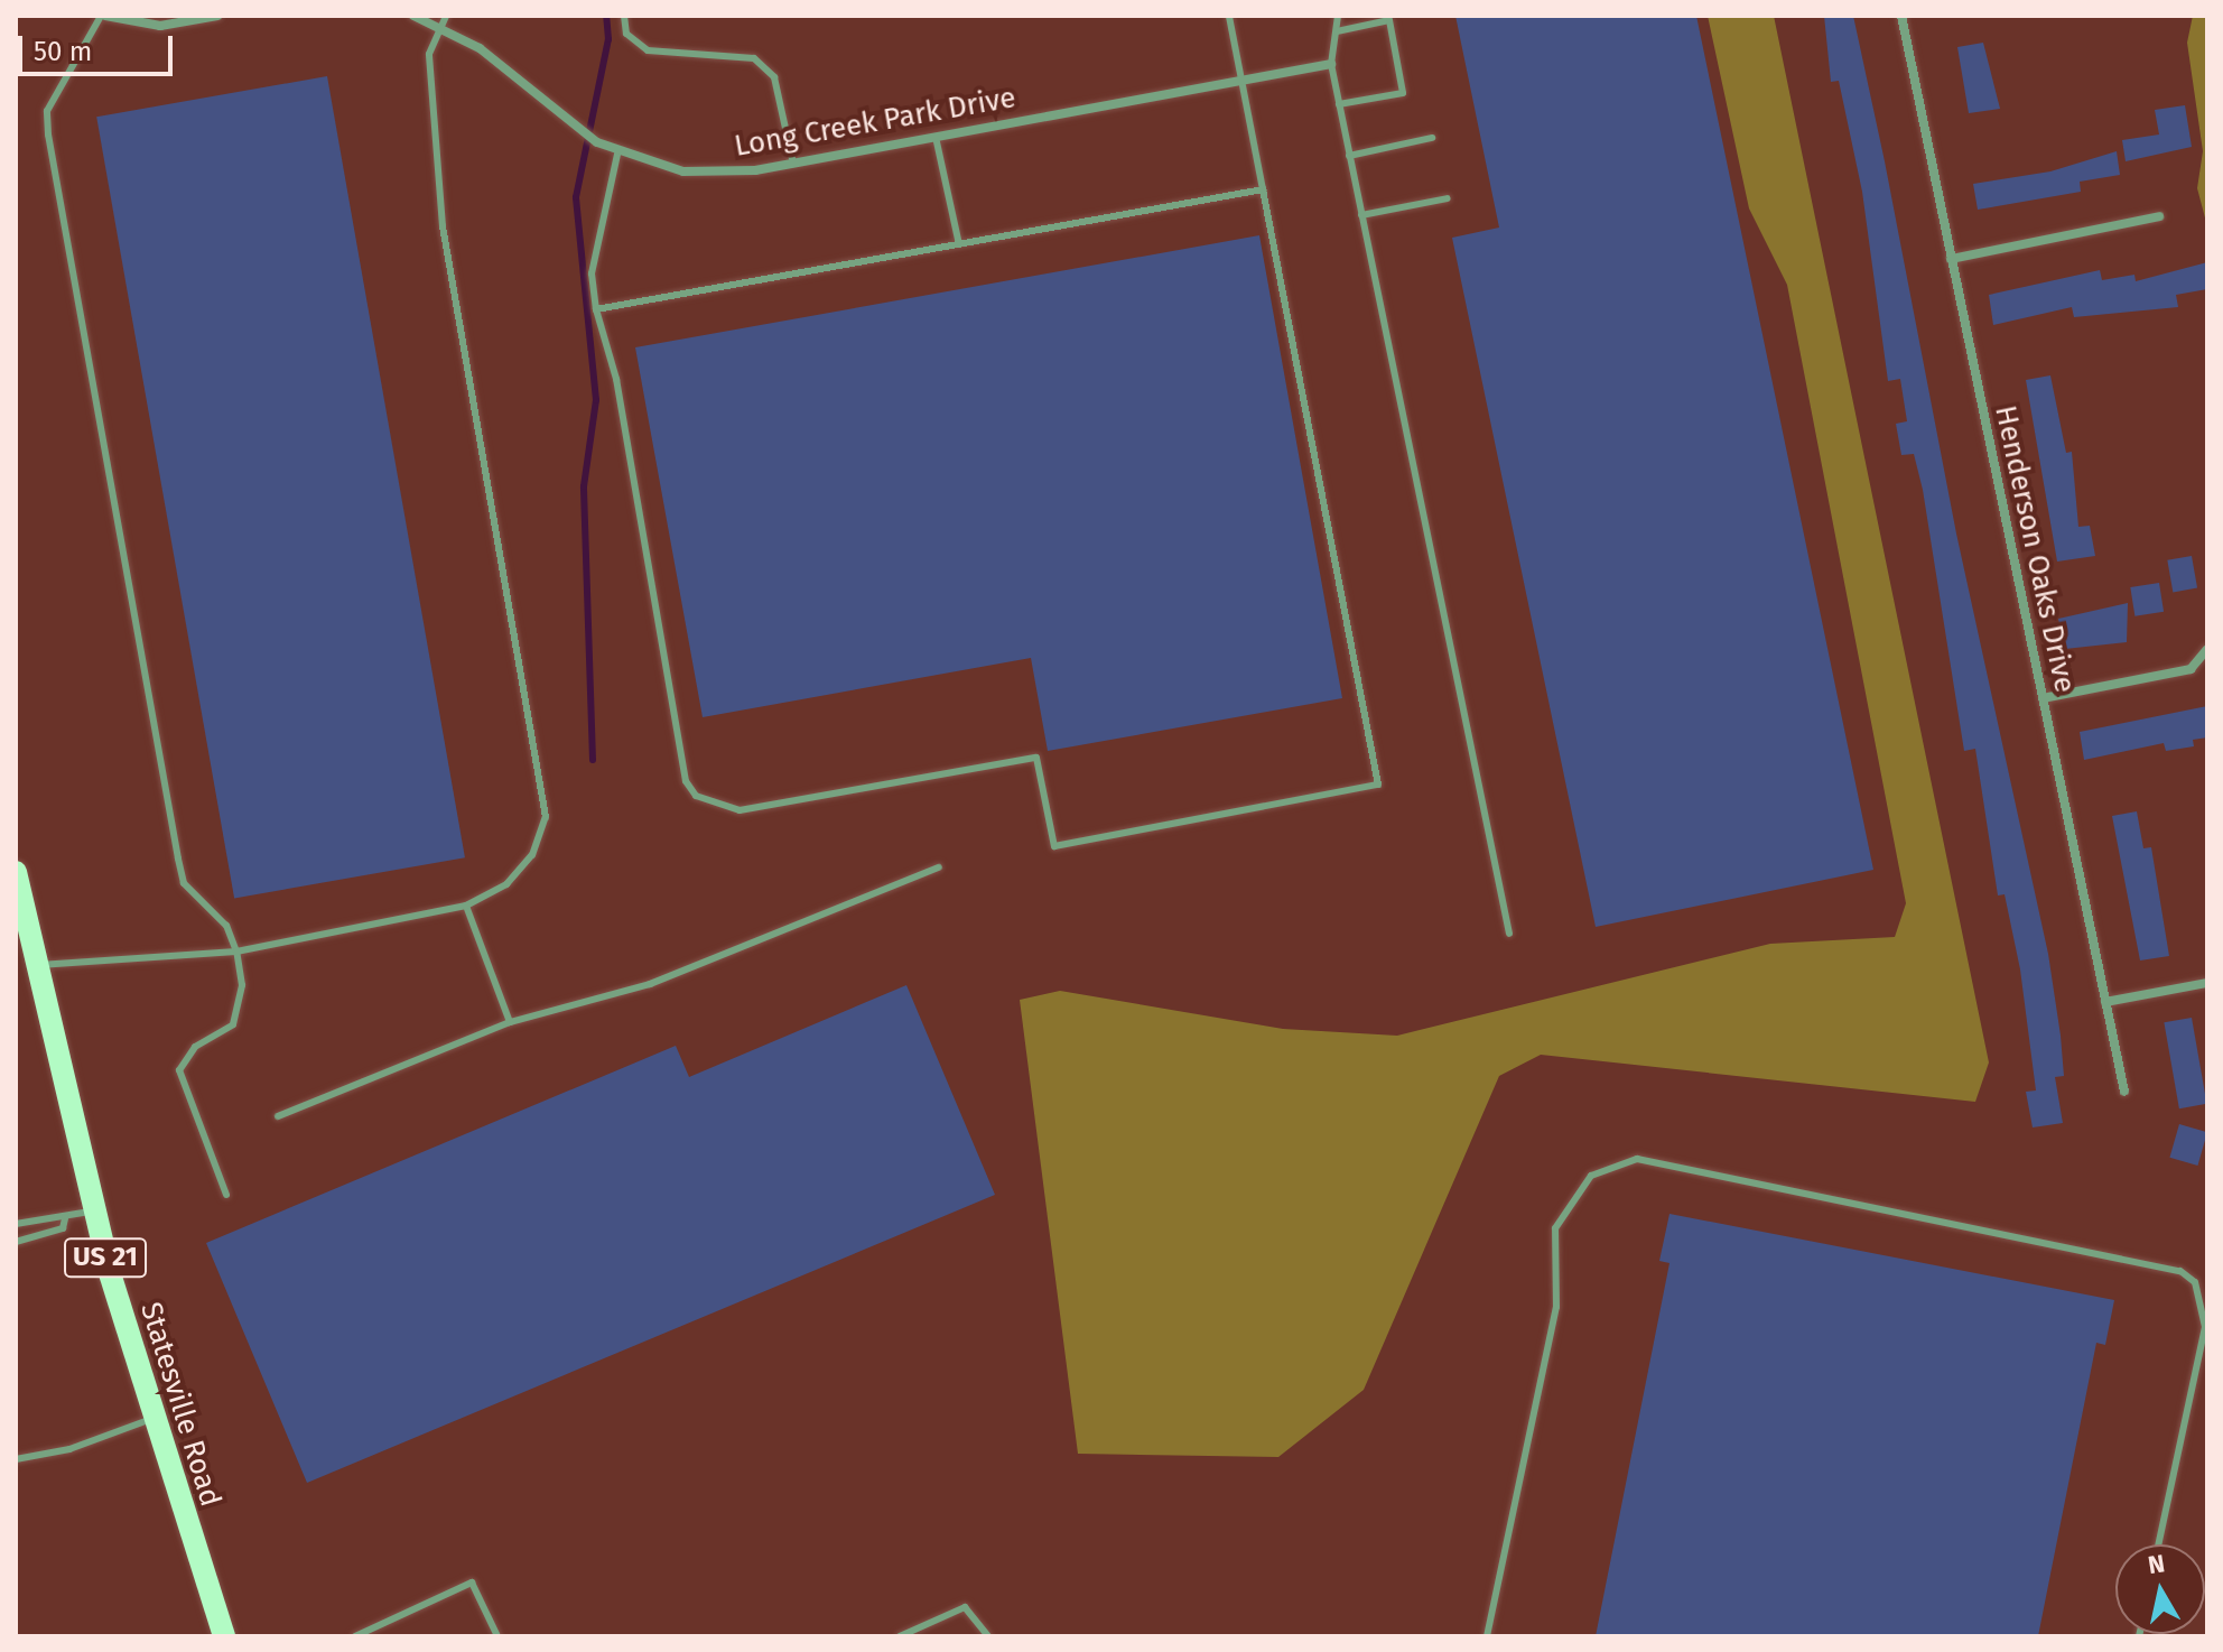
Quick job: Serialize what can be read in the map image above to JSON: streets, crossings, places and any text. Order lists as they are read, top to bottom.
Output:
{
  "streets": {
    "main road": ["US 21", "Statesville Road"],
    "street": ["Long Creek Park Drive", "Henderson Oaks Drive"]
  },
  "scale_bar": "50 m",
  "north": "top"
}
